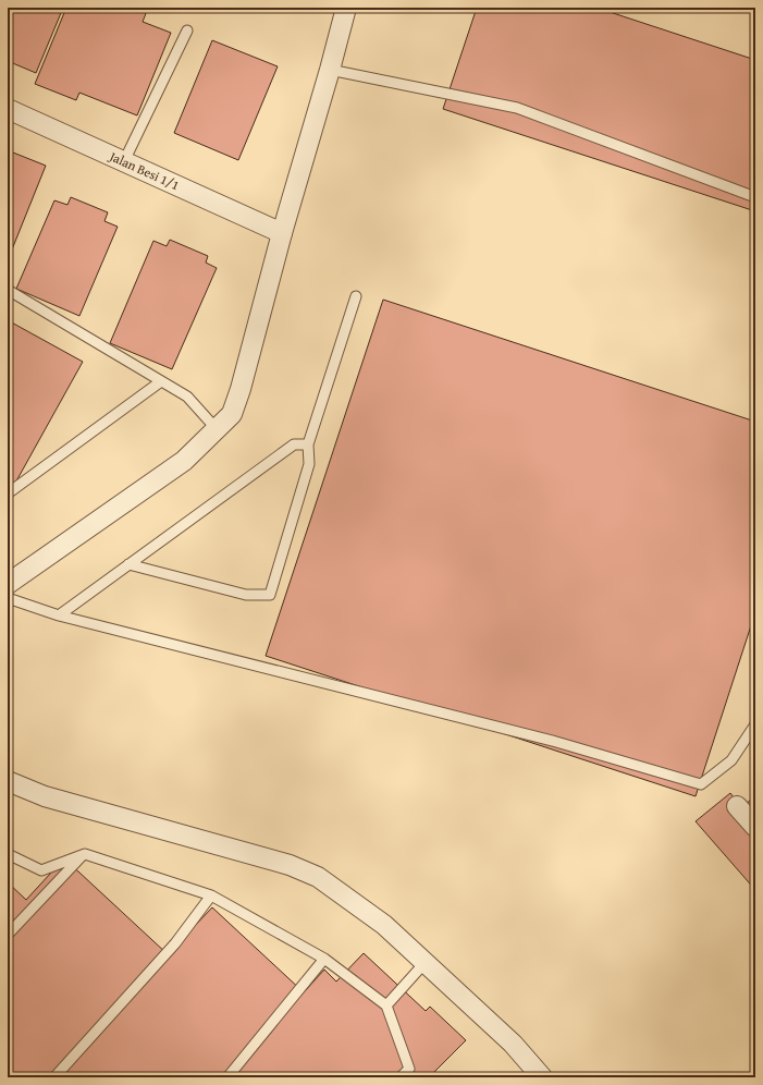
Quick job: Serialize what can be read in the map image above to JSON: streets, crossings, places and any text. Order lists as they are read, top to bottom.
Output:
{
  "streets": {
    "street": ["Jalan Besi 1/1"]
  }
}
